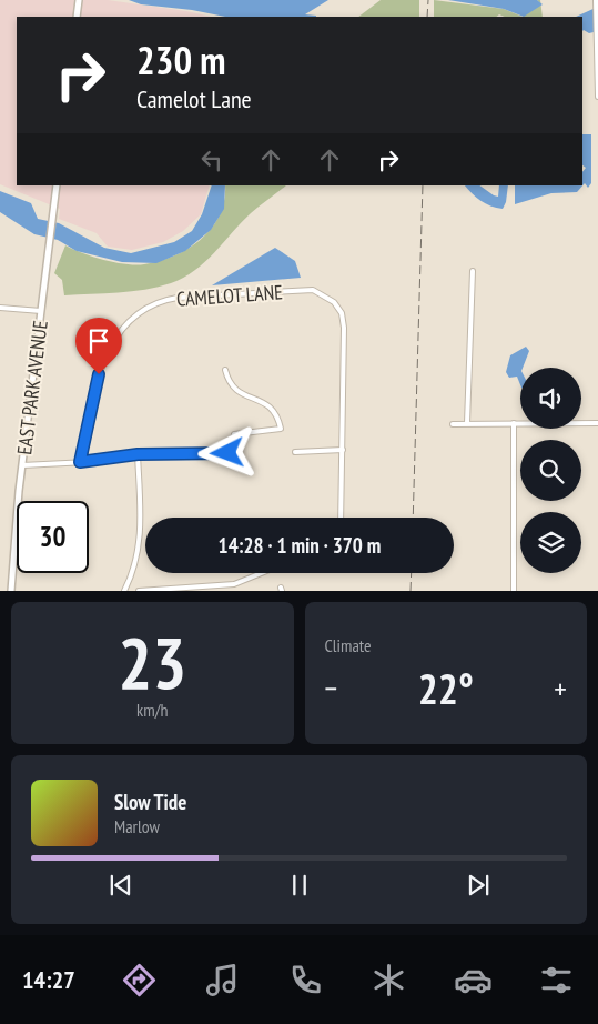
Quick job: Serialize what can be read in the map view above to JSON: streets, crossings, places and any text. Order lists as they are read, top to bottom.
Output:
{
  "streets": {
    "main road": ["EAST PARK AVENUE"],
    "street": ["CAMELOT LANE"]
  },
  "page": {
    "turn": ["230 m", "Camelot Lane"],
    "limit": "30",
    "trip": "14:28 · 1 min · 370 m",
    "tile": [
      ["23", "km/h"],
      "Climate"
    ],
    "heat": ["−", "22°", "+"],
    "song": ["Slow Tide", "Marlow"],
    "tabs": "14:27"
  }
}
